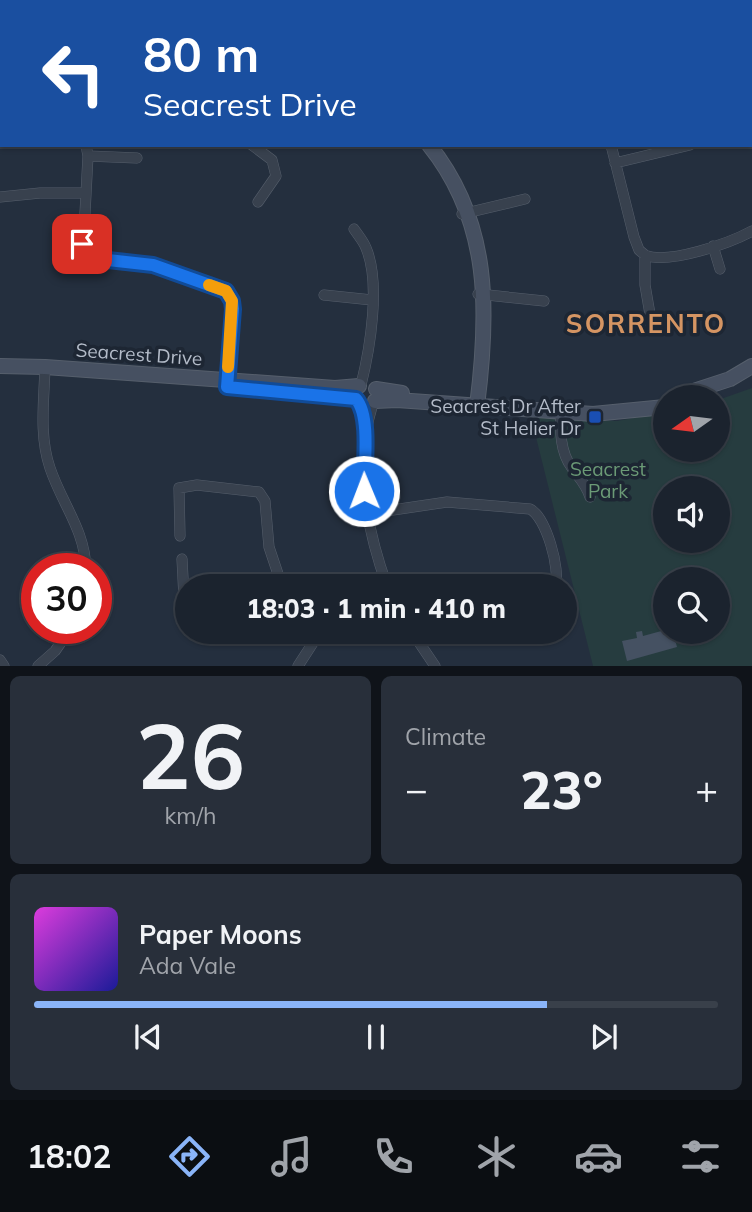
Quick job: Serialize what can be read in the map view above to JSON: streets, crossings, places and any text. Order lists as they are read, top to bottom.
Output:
{
  "streets": {
    "main road": ["Seacrest Drive"]
  },
  "districts": ["SORRENTO"],
  "parks": ["Seacrest Park"],
  "places": {
    "transit": ["Seacrest Dr After St Helier Dr"]
  },
  "north": "left",
  "page": {
    "turn": ["80 m", "Seacrest Drive"],
    "limit": "30",
    "trip": "18:03 · 1 min · 410 m",
    "tile": [
      ["26", "km/h"],
      "Climate"
    ],
    "heat": ["−", "23°", "+"],
    "song": ["Paper Moons", "Ada Vale"],
    "tabs": "18:02"
  }
}
